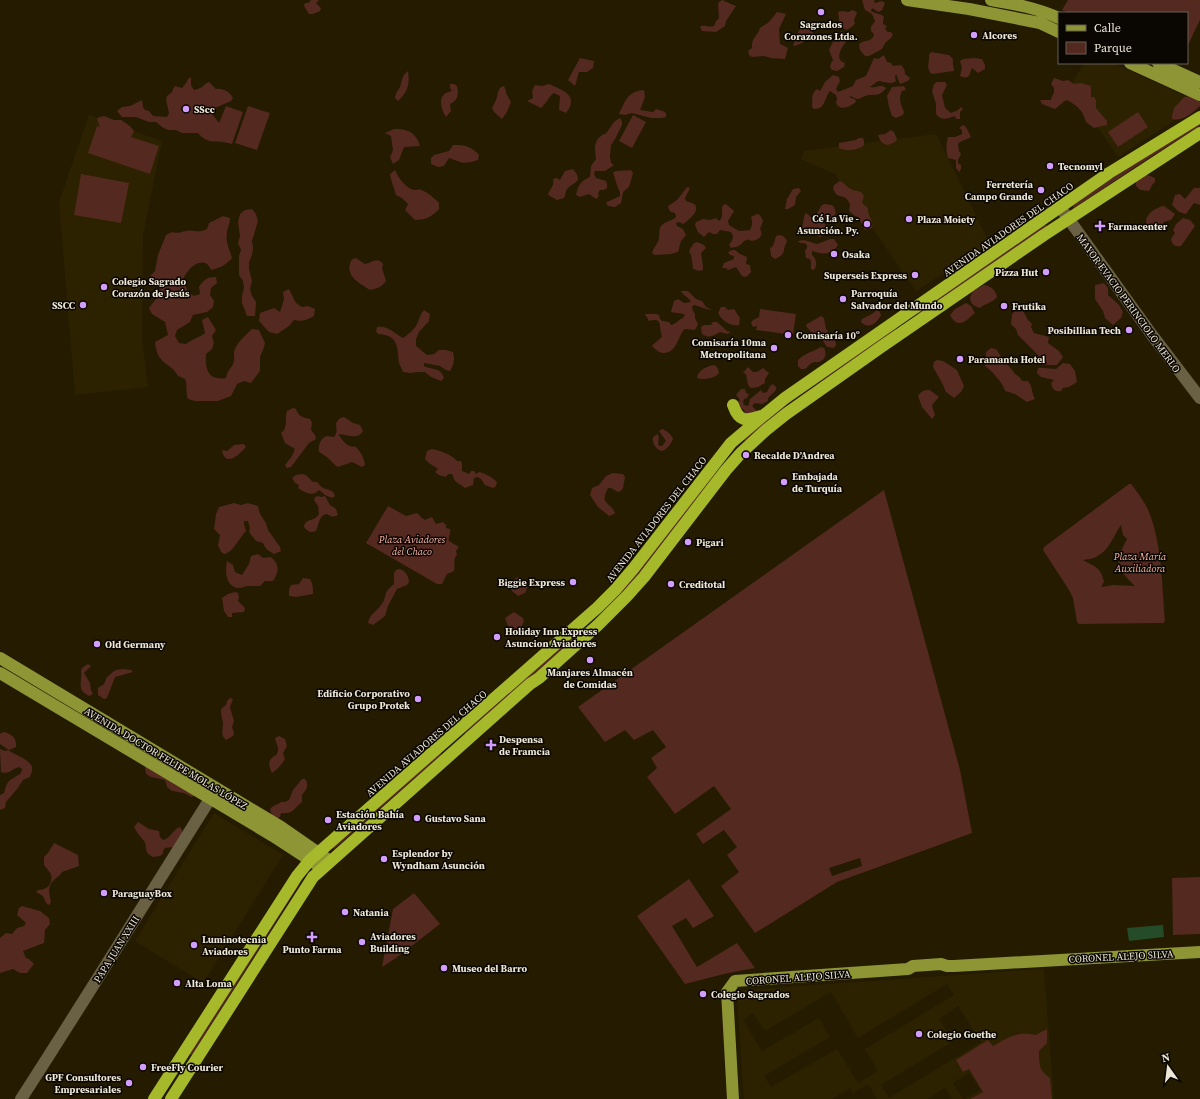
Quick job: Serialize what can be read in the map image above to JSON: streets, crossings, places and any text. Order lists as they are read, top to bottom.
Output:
{
  "streets": {
    "highway": ["AVENIDA AVIADORES DEL CHACO"],
    "main road": ["AVENIDA DOCTOR FELIPE MOLAS LÓPEZ", "CORONEL ALEJO SILVA"],
    "street": ["MAYOR EVACIO PERINCIOLO MERLO", "PAPA JUAN XXIII"]
  },
  "crossings": [
    ["AVENIDA AVIADORES DEL CHACO", "MAYOR EVACIO PERINCIOLO MERLO"],
    ["AVENIDA AVIADORES DEL CHACO", "AVENIDA DOCTOR FELIPE MOLAS LÓPEZ"],
    ["AVENIDA DOCTOR FELIPE MOLAS LÓPEZ", "PAPA JUAN XXIII"]
  ],
  "parks": ["Plaza Aviadores del Chaco", "Plaza María Auxiliadora"],
  "places": {
    "other": [
      "Sagrados Corazones Ltda.",
      "Alcores",
      "SScc",
      "Tecnomyl",
      "Ferretería Campo Grande",
      "Plaza Moiety",
      "Cé La Vie - Asunción. Py.",
      "Osaka",
      "Pizza Hut",
      "Superseis Express",
      "Colegio Sagrado Corazón de Jesús",
      "Parroquía Salvador del Mundo",
      "SSCC",
      "Frutika",
      "Posibillian Tech",
      "Comisaría 10º",
      "Comisaría 10ma Metropolitana",
      "Paramanta Hotel",
      "Recalde D’Andrea",
      "Embajada de Turquía",
      "Pigari",
      "Biggie Express",
      "Creditotal",
      "Holiday Inn Express Asuncion Aviadores",
      "Old Germany",
      "Manjares Almacén de Comidas",
      "Edificio Corporativo Grupo Protek",
      "Gustavo Sana",
      "Estación Bahía Aviadores",
      "Esplendor by Wyndham Asunción",
      "ParaguayBox",
      "Natania",
      "Aviadores Building",
      "Luminotecnia Aviadores",
      "Museo del Barro",
      "Alta Loma",
      "Colegio Sagrados",
      "Colegio Goethe",
      "FreeFly Courier",
      "GPF Consultores Empresariales"
    ],
    "health": ["Farmacenter", "Despensa de Framcia", "Punto Farma"]
  },
  "legend": ["Calle", "Parque"],
  "north": "top"
}
